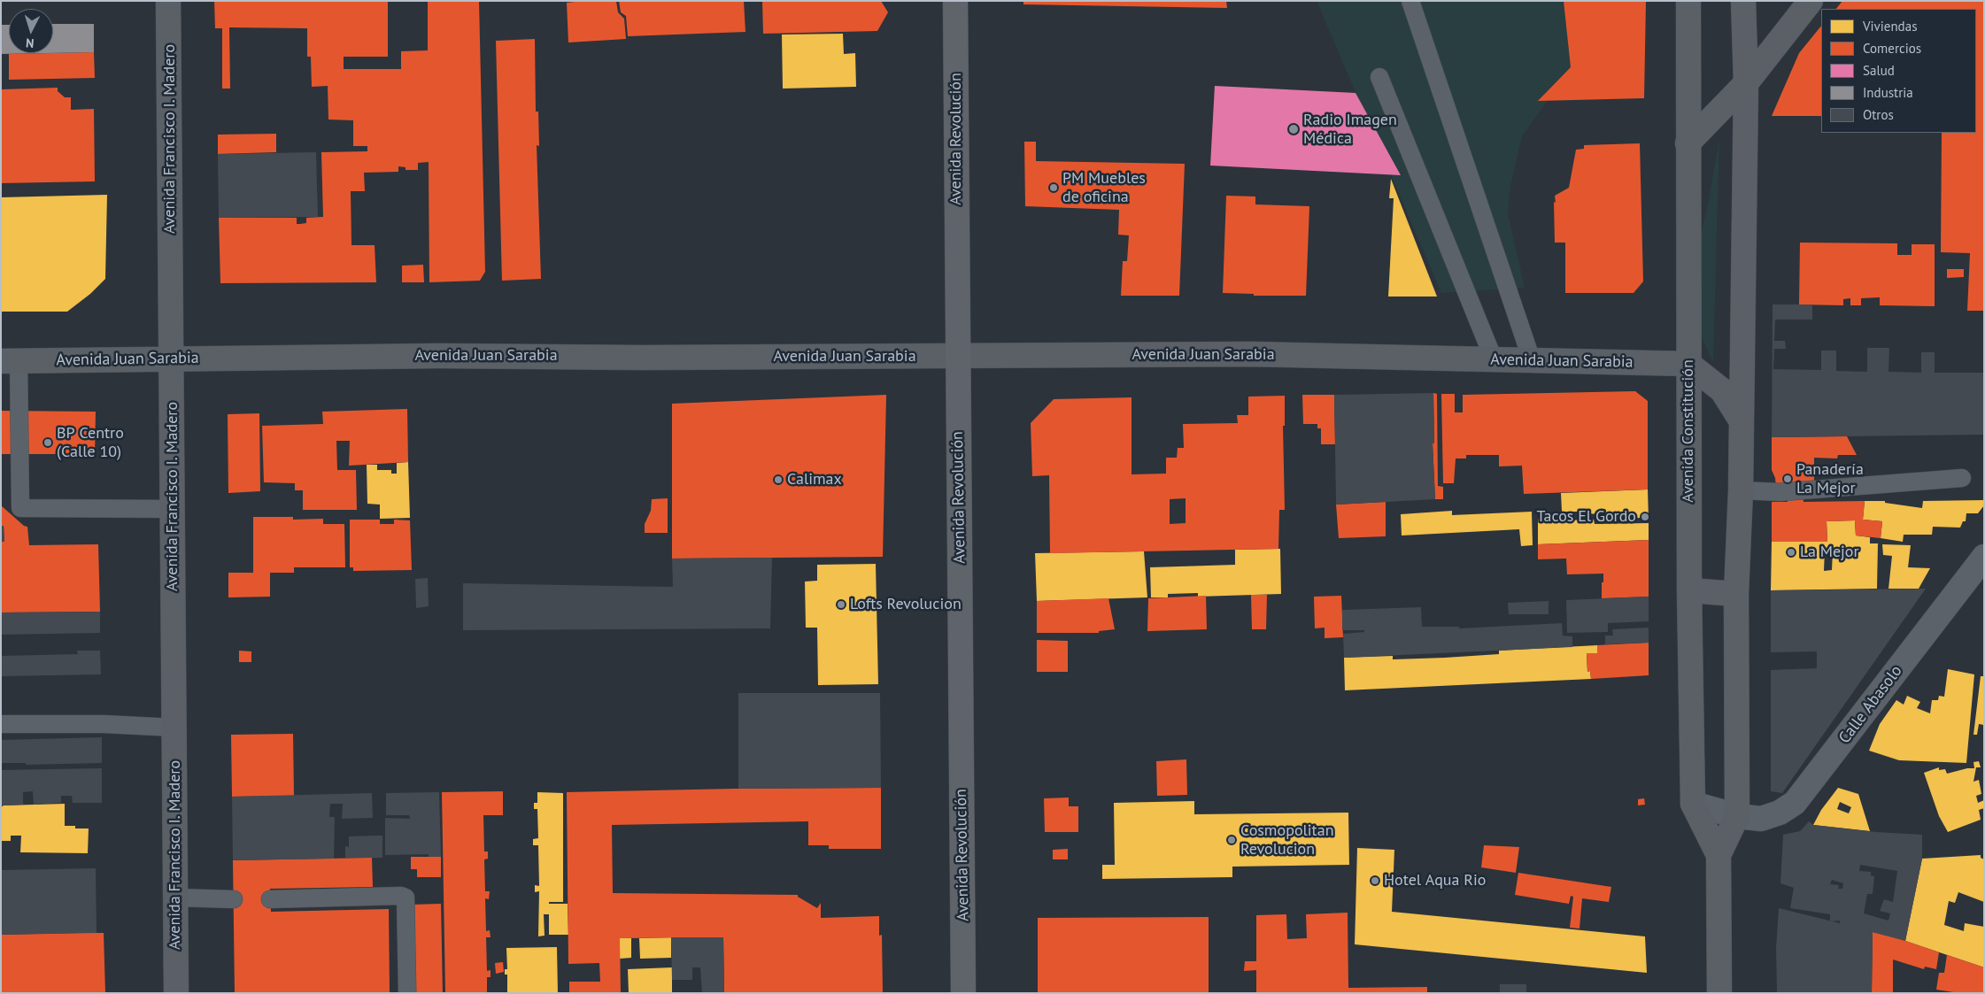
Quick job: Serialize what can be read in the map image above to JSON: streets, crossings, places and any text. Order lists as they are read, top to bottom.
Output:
{
  "streets": {
    "main road": [
      "Avenida Francisco I. Madero",
      "Avenida Revolución",
      "Avenida Juan Sarabia",
      "Avenida Constitución"
    ],
    "street": ["Calle Abasolo"]
  },
  "crossings": [
    ["Avenida Francisco I. Madero", "Avenida Juan Sarabia"],
    ["Avenida Revolución", "Avenida Juan Sarabia"],
    ["Avenida Juan Sarabia", "Avenida Constitución"],
    ["Avenida Constitución", "Calle Abasolo"]
  ],
  "places": [
    "Radio Imagen Médica",
    "PM Muebles de oficina",
    "BP Centro (Calle 10)",
    "Panadería La Mejor",
    "Calimax",
    "Tacos El Gordo",
    "La Mejor",
    "Lofts Revolucion",
    "Cosmopolitan Revolucion",
    "Hotel Aqua Rio"
  ],
  "legend": [
    "Viviendas",
    "Comercios",
    "Salud",
    "Industria",
    "Otros"
  ],
  "north": "bottom"
}
